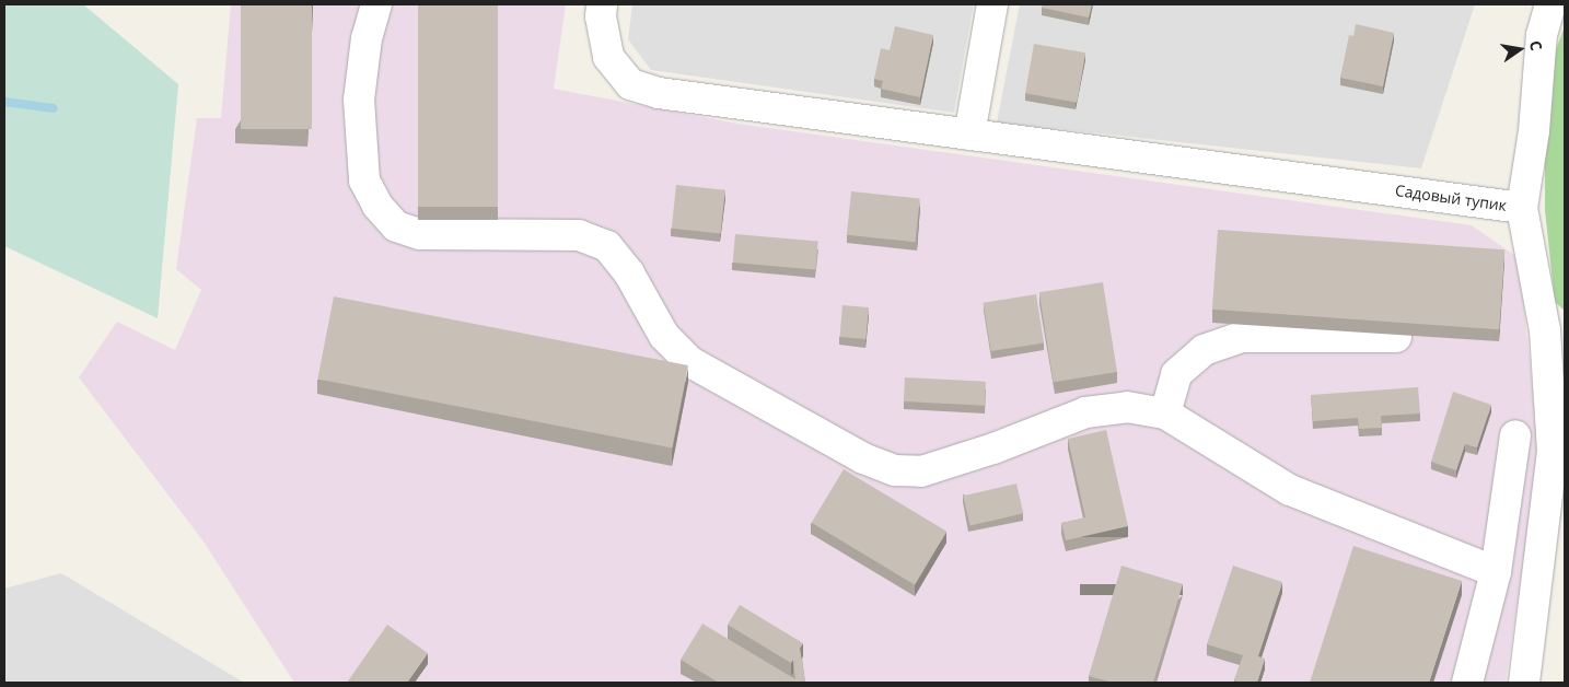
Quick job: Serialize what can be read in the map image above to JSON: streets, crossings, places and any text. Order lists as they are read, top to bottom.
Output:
{
  "streets": {
    "street": ["Садовый тупик"]
  },
  "north": "right"
}
